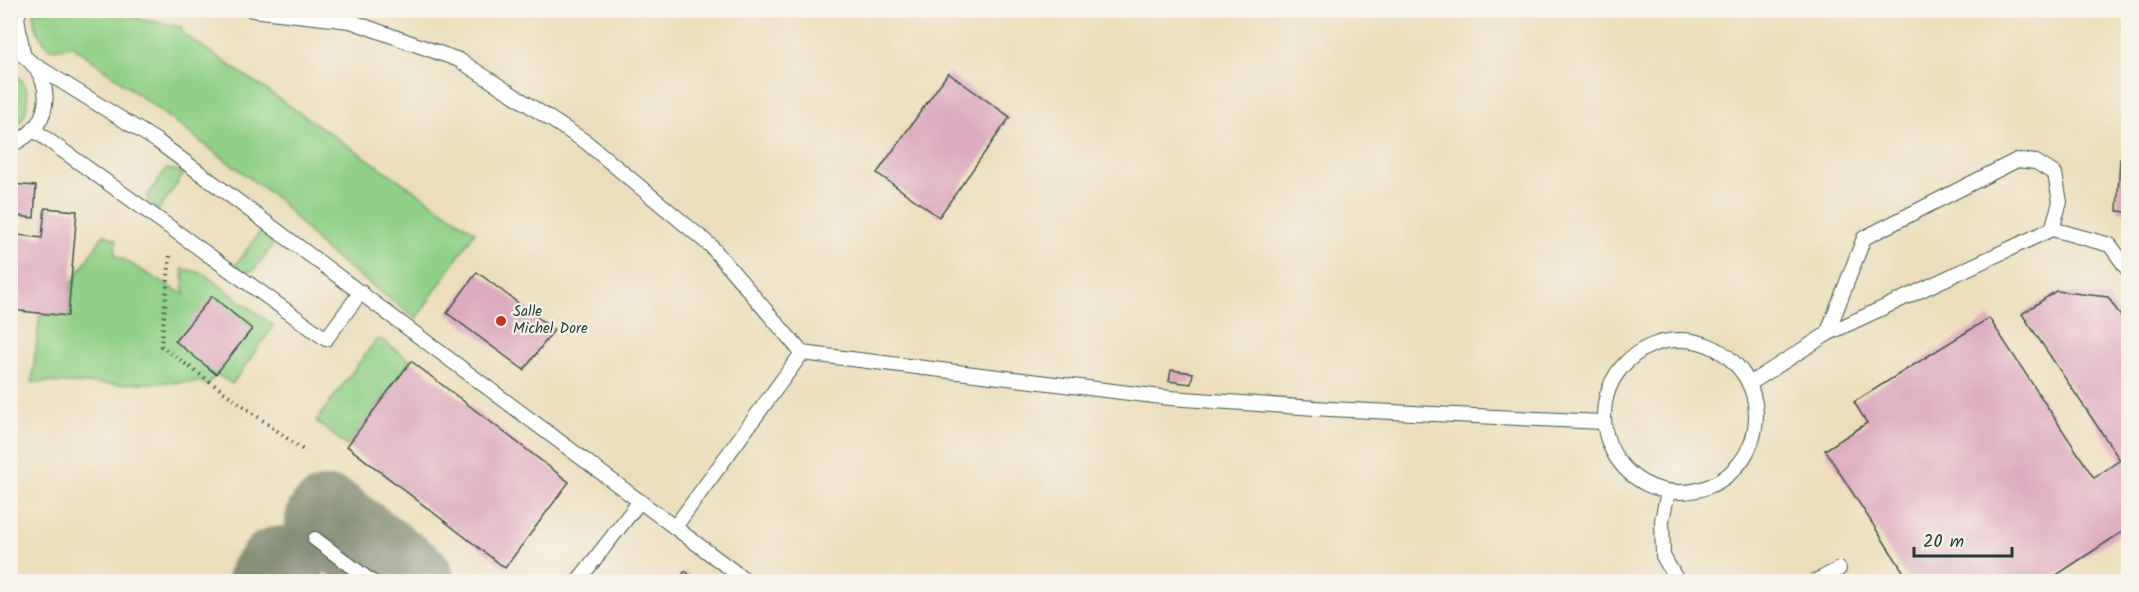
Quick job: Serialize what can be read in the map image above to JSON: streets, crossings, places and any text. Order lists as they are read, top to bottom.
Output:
{
  "places": ["Salle Michel Dore"],
  "scale_bar": "20 m"
}
